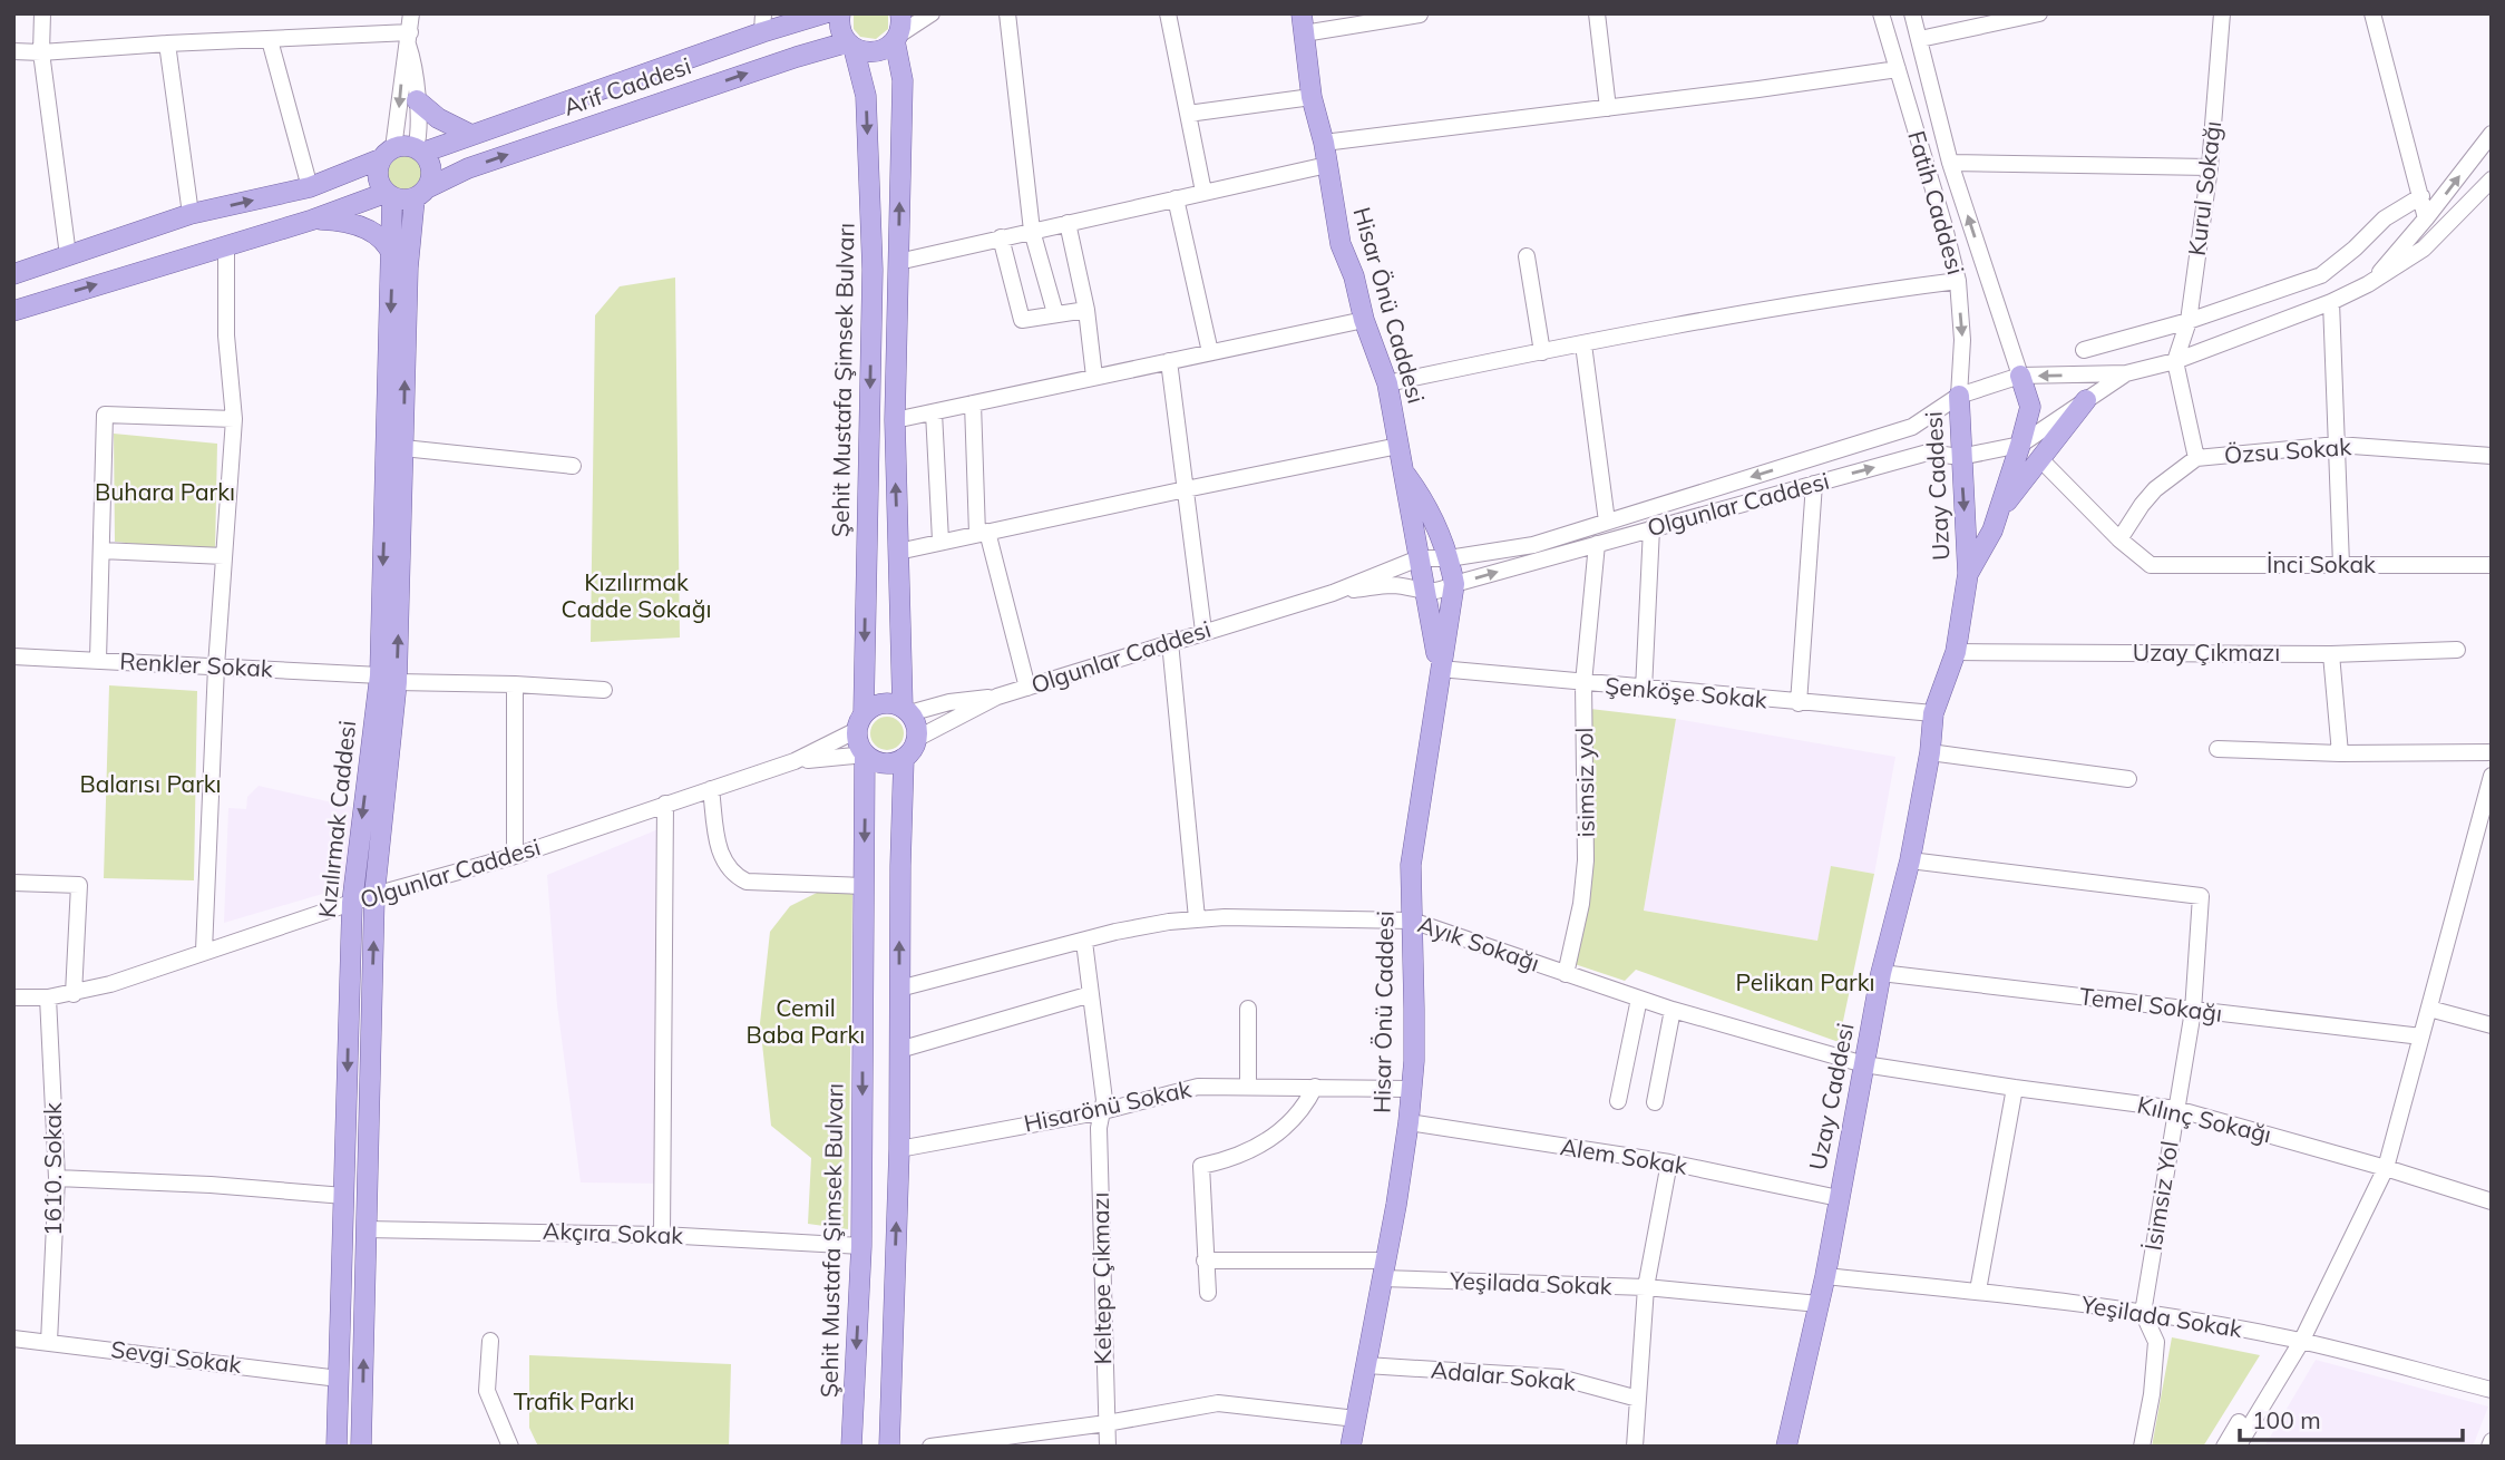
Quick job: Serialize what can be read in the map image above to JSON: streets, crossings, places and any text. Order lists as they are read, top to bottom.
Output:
{
  "streets": {
    "main road": [
      "Arif Caddesi",
      "Hisar Önü Caddesi",
      "Şehit Mustafa Şimsek Bulvarı",
      "Uzay Caddesi",
      "Kızılırmak Caddesi"
    ],
    "street": [
      "Kurul Sokağı",
      "Fatih Caddesi",
      "Özsu Sokak",
      "Olgunlar Caddesi",
      "İnci Sokak",
      "Uzay Çıkmazı",
      "Renkler Sokak",
      "Şenköşe Sokak",
      "isimsiz yol",
      "Ayık Sokağı",
      "Temel Sokağı",
      "Hisarönü Sokak",
      "Kılınç Sokağı",
      "Alem Sokak",
      "1610. Sokak",
      "İsimsiz Yol",
      "Akçıra Sokak",
      "Keltepe Çıkmazı",
      "Yeşilada Sokak",
      "Sevgi Sokak",
      "Adalar Sokak"
    ]
  },
  "crossings": [
    ["Arif Caddesi", "Şehit Mustafa Şimsek Bulvarı"],
    ["Arif Caddesi", "Kızılırmak Caddesi"],
    ["Kurul Sokağı", "Olgunlar Caddesi"],
    ["Fatih Caddesi", "Uzay Caddesi"],
    ["Fatih Caddesi", "Olgunlar Caddesi"],
    ["Hisar Önü Caddesi", "Olgunlar Caddesi"],
    ["Hisar Önü Caddesi", "Şenköşe Sokak"],
    ["Hisar Önü Caddesi", "Ayık Sokağı"],
    ["Hisar Önü Caddesi", "Hisarönü Sokak"],
    ["Hisar Önü Caddesi", "Alem Sokak"],
    ["Hisar Önü Caddesi", "Yeşilada Sokak"],
    ["Hisar Önü Caddesi", "Adalar Sokak"],
    ["Şehit Mustafa Şimsek Bulvarı", "Akçıra Sokak"],
    ["Özsu Sokak", "İnci Sokak"],
    ["Uzay Caddesi", "Olgunlar Caddesi"],
    ["Uzay Caddesi", "Uzay Çıkmazı"],
    ["Uzay Caddesi", "Şenköşe Sokak"],
    ["Uzay Caddesi", "Ayık Sokağı"],
    ["Uzay Caddesi", "Temel Sokağı"],
    ["Uzay Caddesi", "Kılınç Sokağı"],
    ["Uzay Caddesi", "Alem Sokak"],
    ["Uzay Caddesi", "İsimsiz Yol"],
    ["Uzay Caddesi", "Yeşilada Sokak"],
    ["Olgunlar Caddesi", "isimsiz yol"],
    ["Olgunlar Caddesi", "Kızılırmak Caddesi"],
    ["Olgunlar Caddesi", "1610. Sokak"],
    ["Renkler Sokak", "Kızılırmak Caddesi"],
    ["Şenköşe Sokak", "isimsiz yol"],
    ["isimsiz yol", "Ayık Sokağı"],
    ["Kızılırmak Caddesi", "Akçıra Sokak"],
    ["Kızılırmak Caddesi", "Sevgi Sokak"],
    ["Ayık Sokağı", "Kılınç Sokağı"],
    ["Ayık Sokağı", "Keltepe Çıkmazı"],
    ["Temel Sokağı", "İsimsiz Yol"],
    ["Hisarönü Sokak", "Keltepe Çıkmazı"],
    ["Kılınç Sokağı", "İsimsiz Yol"],
    ["1610. Sokak", "Sevgi Sokak"],
    ["İsimsiz Yol", "Yeşilada Sokak"]
  ],
  "parks": [
    "Buhara Parkı",
    "Kızılırmak Cadde Sokağı",
    "Balarısı Parkı",
    "Pelikan Parkı",
    "Cemil Baba Parkı",
    "Trafik Parkı"
  ],
  "scale_bar": "100 m"
}
